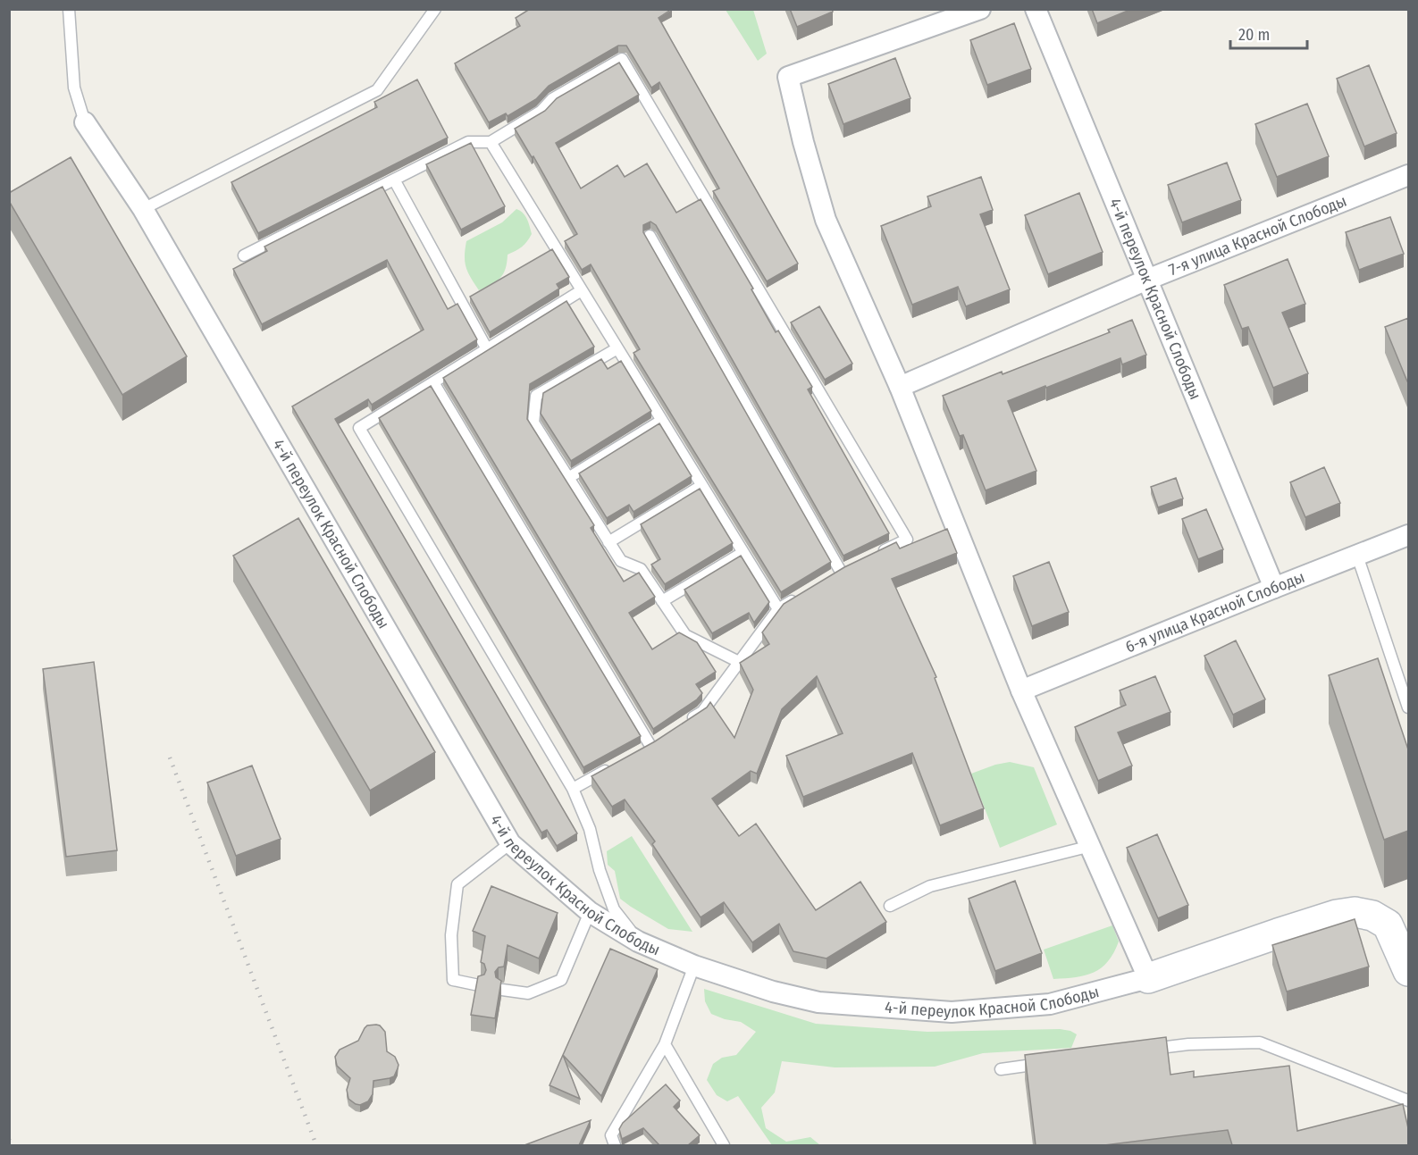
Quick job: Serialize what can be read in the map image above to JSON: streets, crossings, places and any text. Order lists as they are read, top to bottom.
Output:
{
  "streets": {
    "street": ["7-я улица Красной Слободы", "4-й переулок Красной Слободы", "6-я улица Красной Слободы"]
  },
  "crossings": [
    ["7-я улица Красной Слободы", "4-й переулок Красной Слободы"],
    ["4-й переулок Красной Слободы", "6-я улица Красной Слободы"]
  ],
  "scale_bar": "20 m"
}
